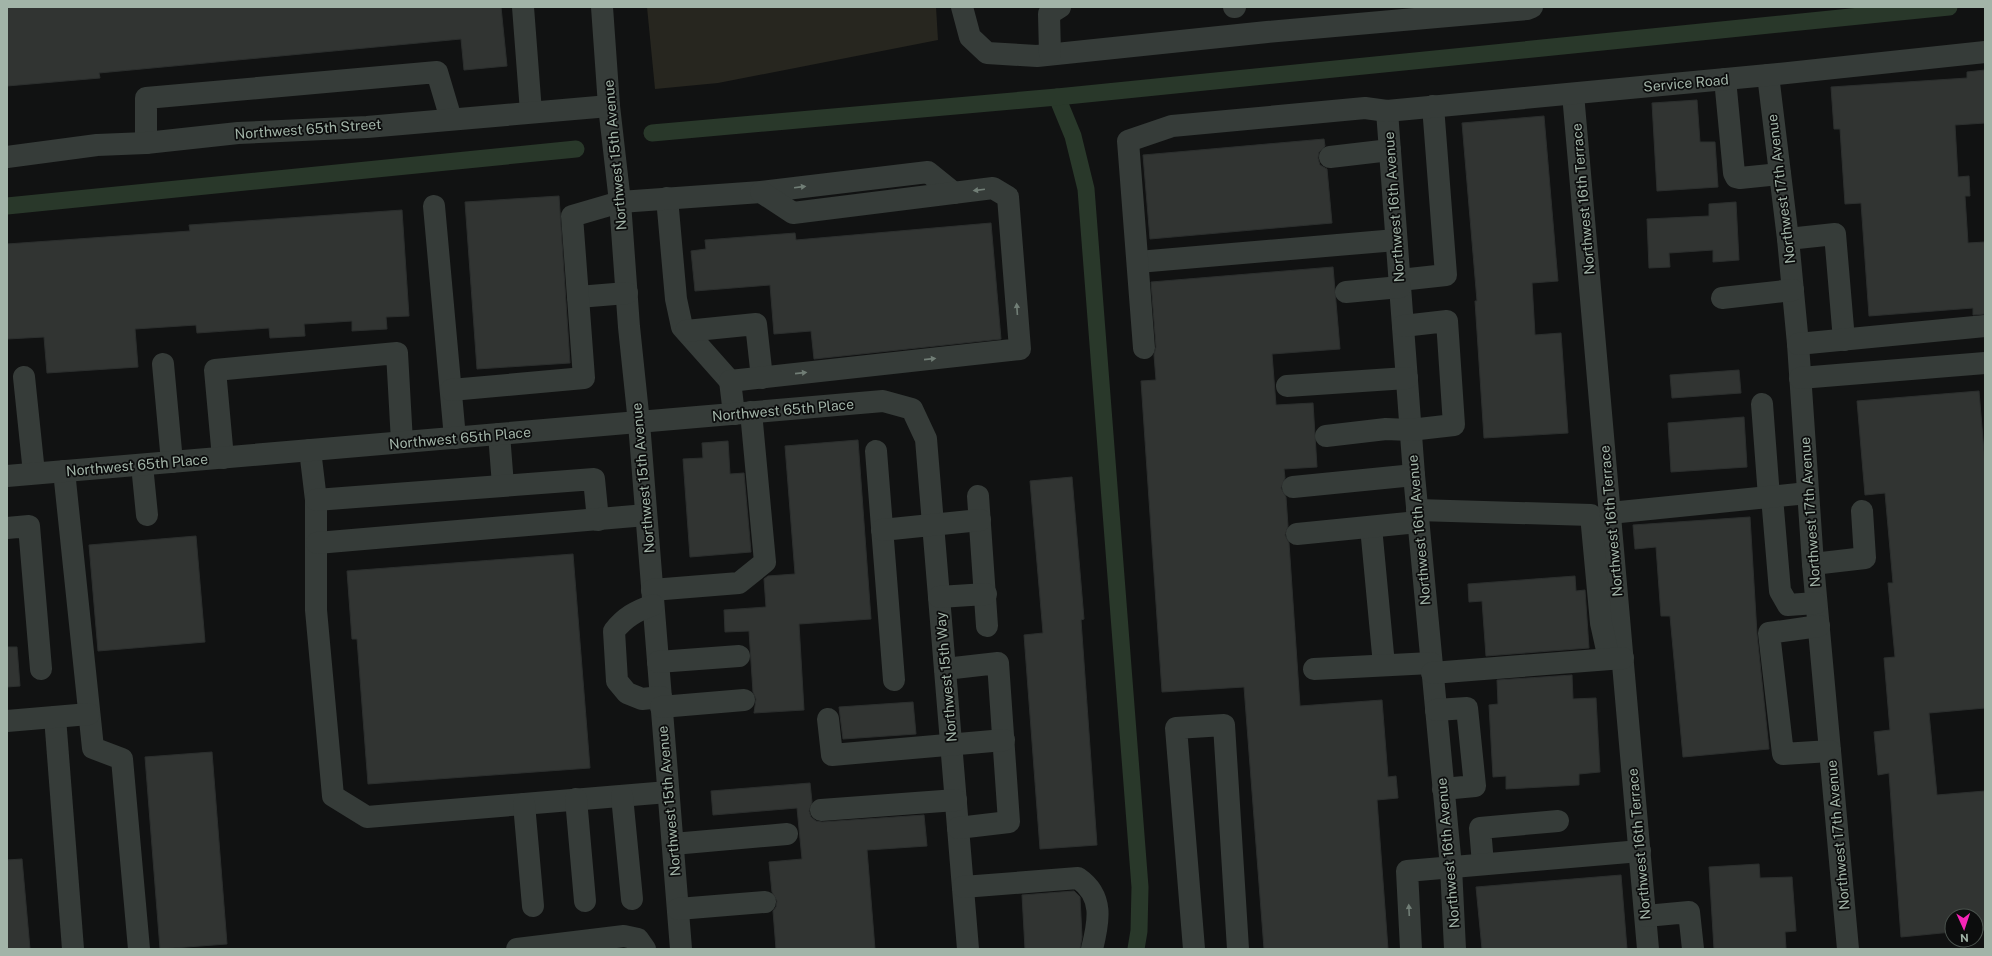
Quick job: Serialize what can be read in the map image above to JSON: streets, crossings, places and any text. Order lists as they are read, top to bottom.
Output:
{
  "streets": {
    "street": [
      "Service Road",
      "Northwest 65th Street",
      "Northwest 15th Avenue",
      "Northwest 17th Avenue",
      "Northwest 16th Terrace",
      "Northwest 16th Avenue",
      "Northwest 65th Place",
      "Northwest 15th Way"
    ]
  },
  "crossings": [
    ["Service Road", "Northwest 17th Avenue"],
    ["Service Road", "Northwest 16th Terrace"],
    ["Service Road", "Northwest 16th Avenue"],
    ["Northwest 65th Street", "Northwest 15th Avenue"],
    ["Northwest 15th Avenue", "Northwest 65th Place"],
    ["Northwest 65th Place", "Northwest 15th Way"]
  ],
  "north": "bottom"
}
